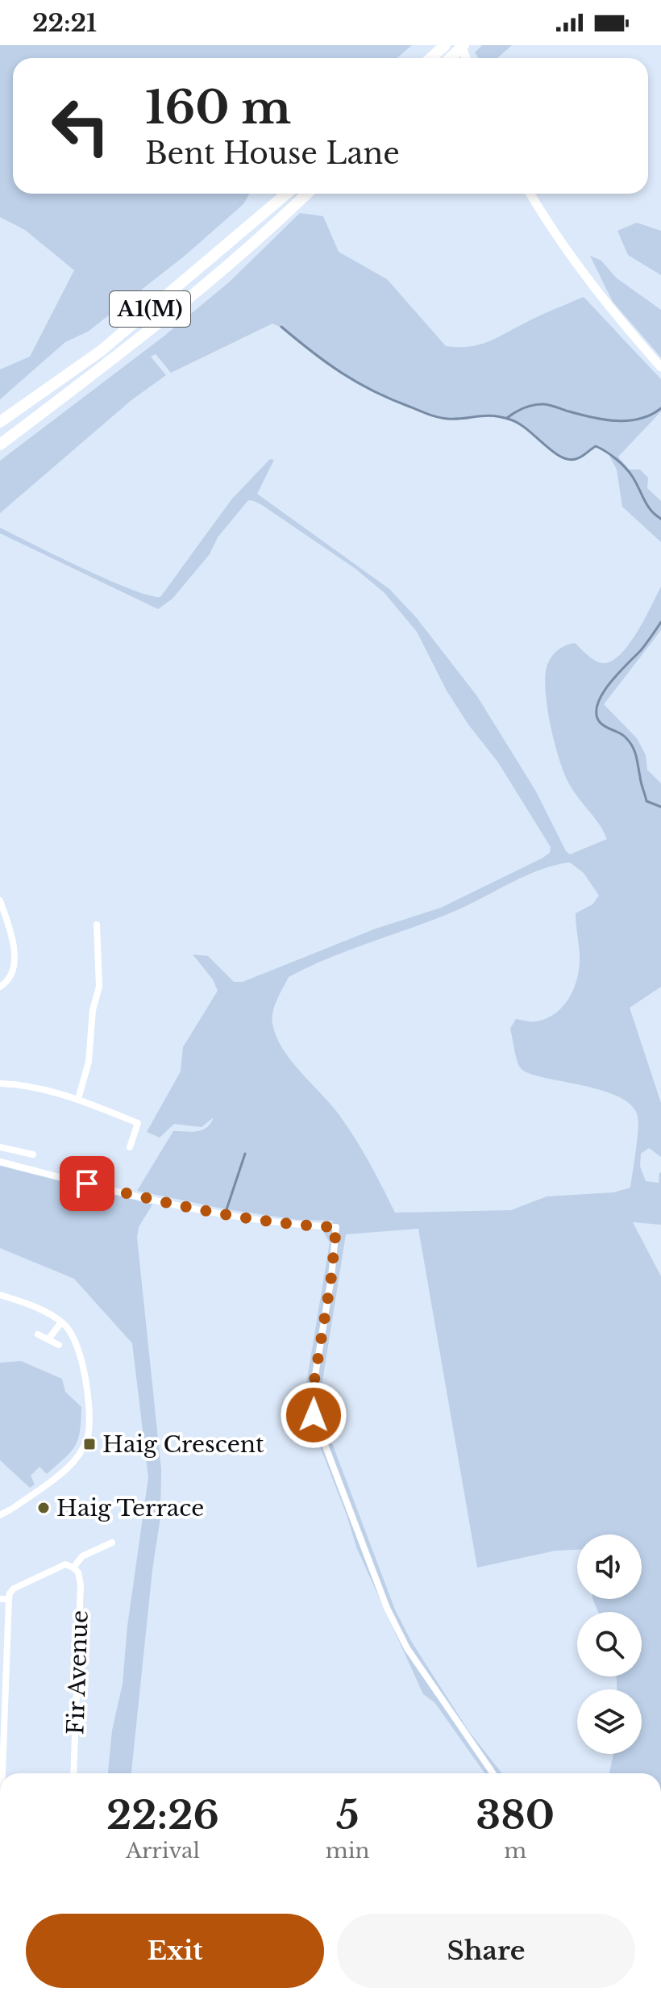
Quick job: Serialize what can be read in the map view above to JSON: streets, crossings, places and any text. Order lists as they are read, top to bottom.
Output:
{
  "streets": {
    "highway": ["A1(M)"],
    "street": ["Fir Avenue"]
  },
  "places": {
    "transit": ["Haig Crescent"],
    "other": ["Haig Terrace"]
  },
  "page": {
    "status": "22:21",
    "turn": ["160 m", "Bent House Lane"],
    "eta": [
      "22:26",
      "Arrival",
      "5",
      "min",
      "380",
      "m"
    ],
    "buttons": ["Exit", "Share"]
  }
}
